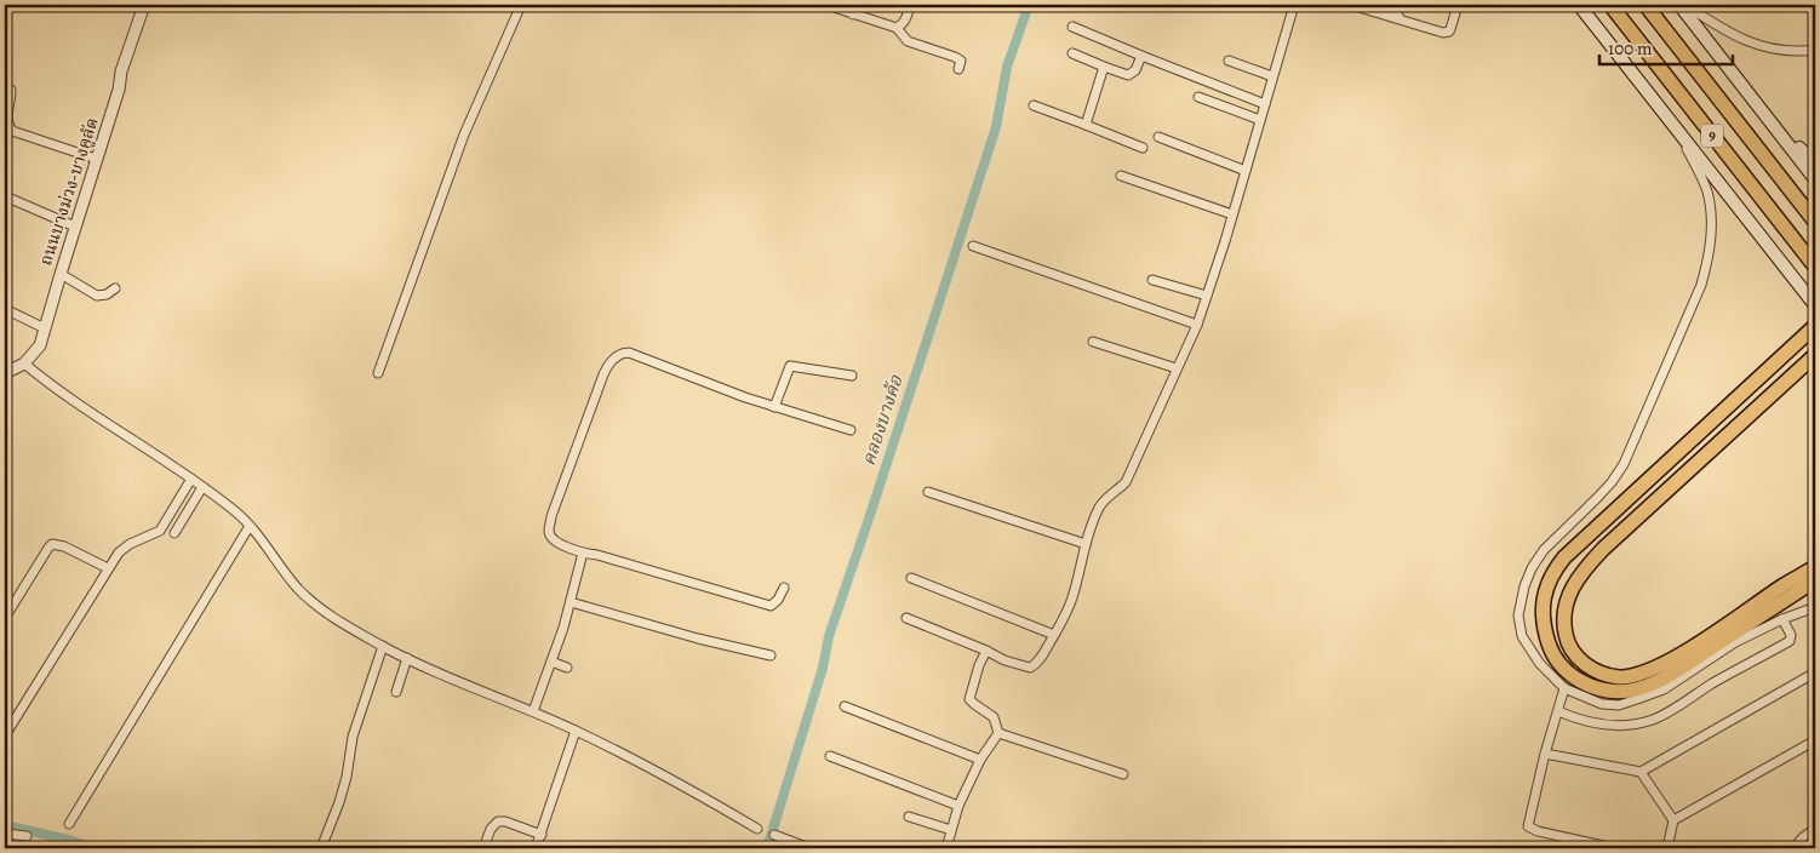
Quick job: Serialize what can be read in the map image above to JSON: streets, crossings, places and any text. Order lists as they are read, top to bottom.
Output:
{
  "streets": {
    "main road": ["9"],
    "street": ["ถนนบางม่วง-บางคูลัด"]
  },
  "water": ["คลองบางค้อ"],
  "scale_bar": "100 m"
}
